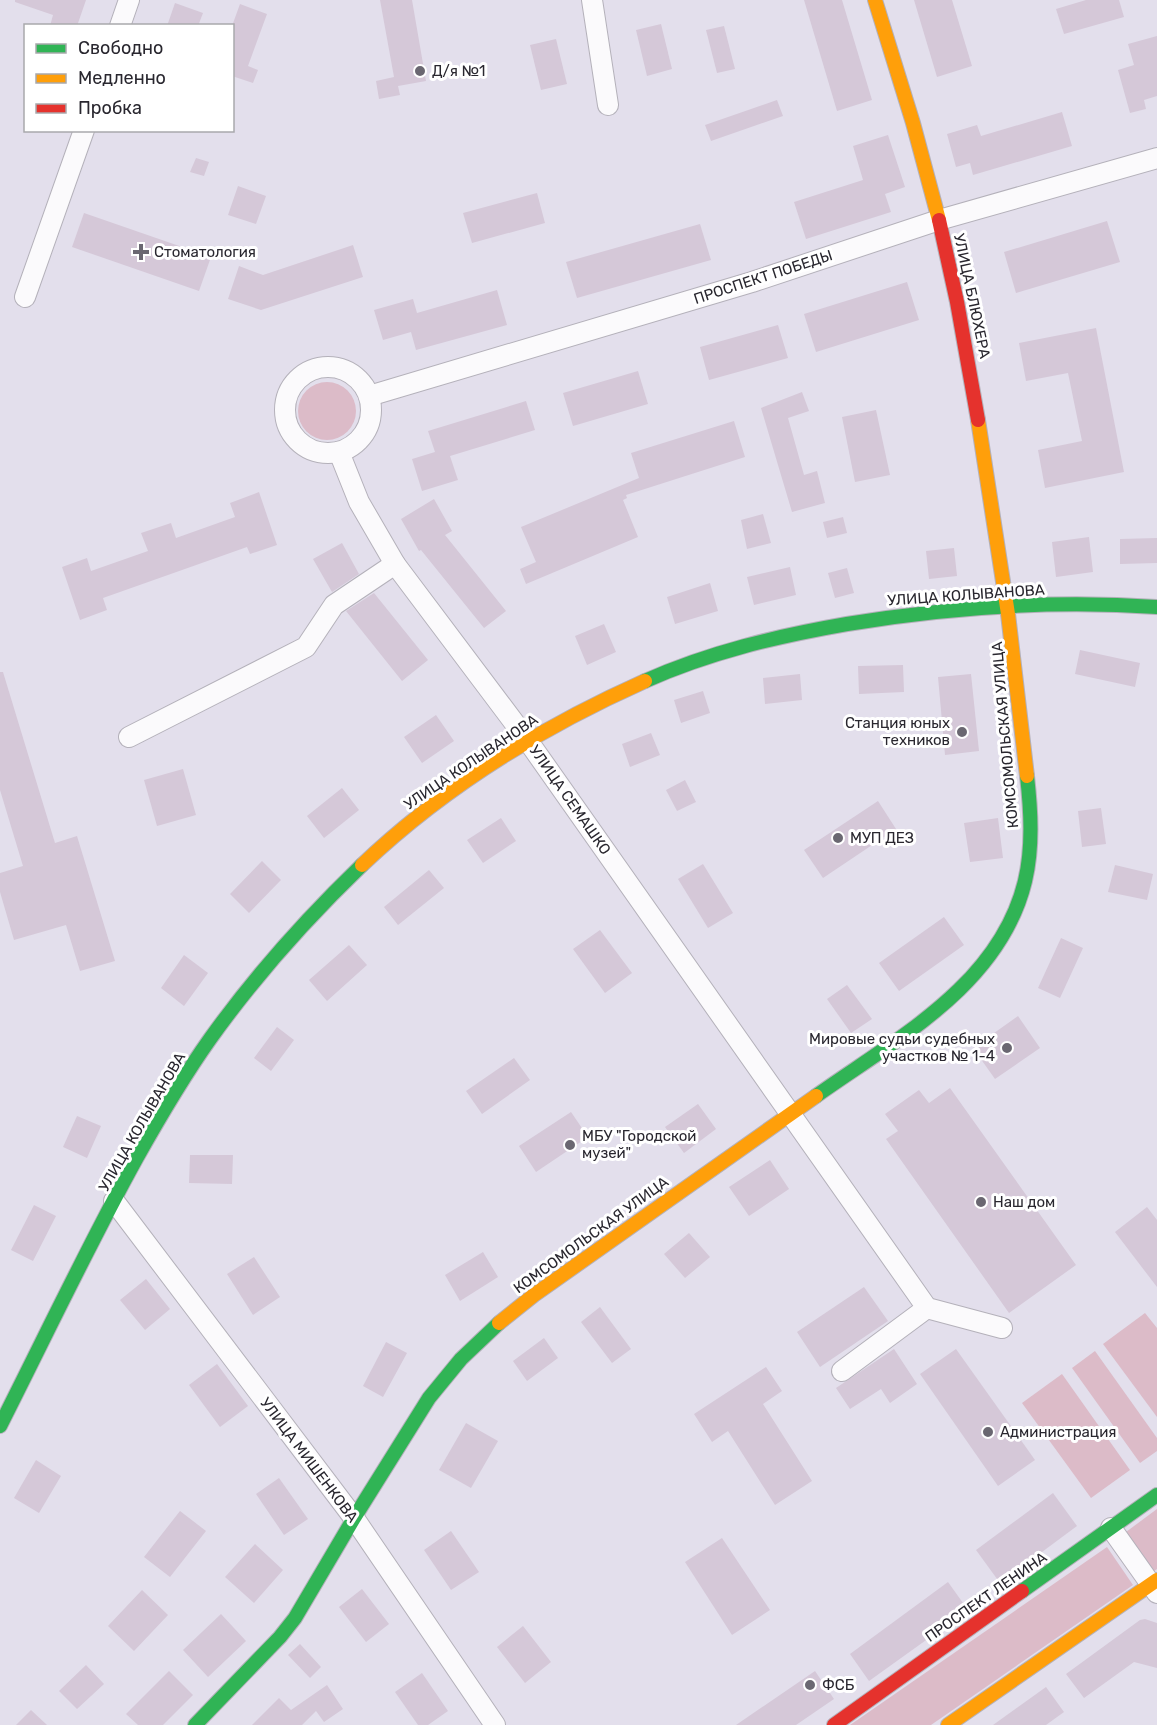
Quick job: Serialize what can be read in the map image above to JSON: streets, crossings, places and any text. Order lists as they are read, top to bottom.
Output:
{
  "streets": {
    "street": [
      "ПРОСПЕКТ ПОБЕДЫ",
      "УЛИЦА БЛЮХЕРА",
      "УЛИЦА КОЛЫВАНОВА",
      "КОМСОМОЛЬСКАЯ УЛИЦА",
      "УЛИЦА СЕМАШКО",
      "УЛИЦА МИШЕНКОВА",
      "ПРОСПЕКТ ЛЕНИНА"
    ]
  },
  "crossings": [
    ["ПРОСПЕКТ ПОБЕДЫ", "УЛИЦА БЛЮХЕРА"],
    ["ПРОСПЕКТ ПОБЕДЫ", "УЛИЦА СЕМАШКО"],
    ["УЛИЦА БЛЮХЕРА", "УЛИЦА КОЛЫВАНОВА"],
    ["УЛИЦА БЛЮХЕРА", "КОМСОМОЛЬСКАЯ УЛИЦА"],
    ["УЛИЦА КОЛЫВАНОВА", "КОМСОМОЛЬСКАЯ УЛИЦА"],
    ["УЛИЦА КОЛЫВАНОВА", "УЛИЦА СЕМАШКО"],
    ["УЛИЦА КОЛЫВАНОВА", "УЛИЦА МИШЕНКОВА"],
    ["КОМСОМОЛЬСКАЯ УЛИЦА", "УЛИЦА СЕМАШКО"],
    ["КОМСОМОЛЬСКАЯ УЛИЦА", "УЛИЦА МИШЕНКОВА"]
  ],
  "places": {
    "other": [
      "Д/я №1",
      "Станция юных техников",
      "МУП ДЕЗ",
      "Мировые судьи судебных участков № 1-4",
      "МБУ \"Городской музей\"",
      "Наш дом",
      "Администрация",
      "ФСБ"
    ],
    "health": ["Стоматология"]
  },
  "legend": ["Свободно", "Медленно", "Пробка"]
}
